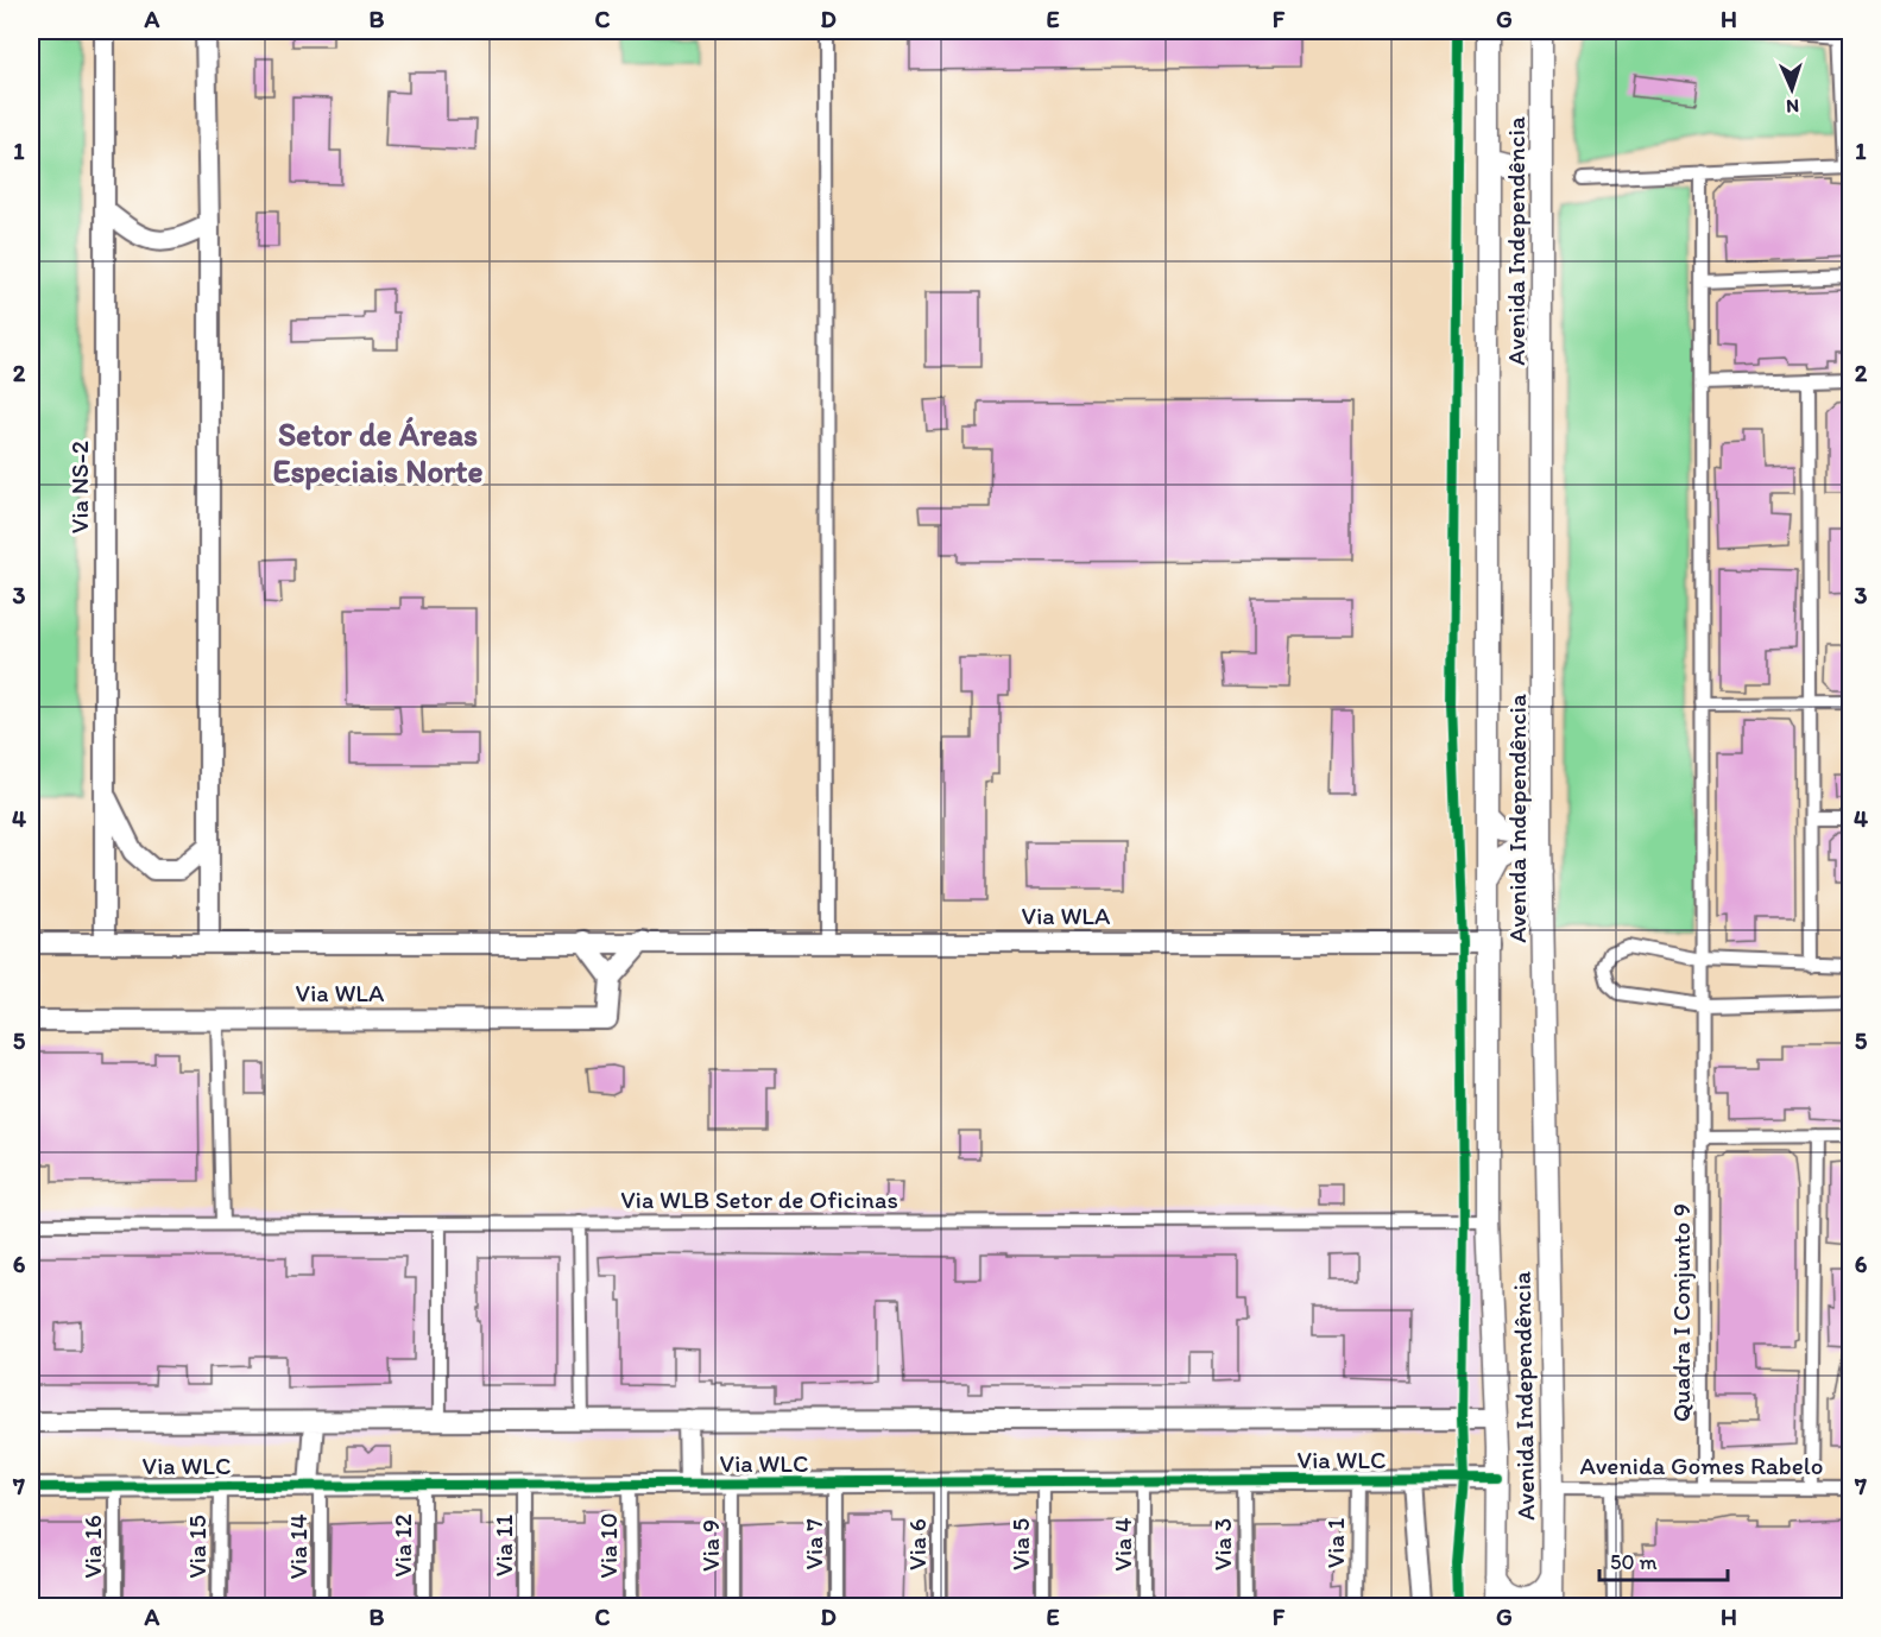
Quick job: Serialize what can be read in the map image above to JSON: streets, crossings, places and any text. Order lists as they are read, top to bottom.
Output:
{
  "streets": {
    "main road": ["Avenida Independência"],
    "street": [
      "Via NS-2",
      "Via WLA",
      "Via WLB Setor de Oficinas",
      "Quadra I Conjunto 9",
      "Via WLC",
      "Avenida Gomes Rabelo",
      "Via 1",
      "Via 7",
      "Via 6",
      "Via 5",
      "Via 4",
      "Via 3",
      "Via 12",
      "Via 11",
      "Via 10",
      "Via 9",
      "Via 16",
      "Via 15",
      "Via 14"
    ]
  },
  "crossings": [
    ["Avenida Independência", "Via WLA"],
    ["Avenida Independência", "Via WLB Setor de Oficinas"],
    ["Avenida Independência", "Via WLC"],
    ["Avenida Independência", "Avenida Gomes Rabelo"],
    ["Via NS-2", "Via WLA"],
    ["Quadra I Conjunto 9", "Avenida Gomes Rabelo"],
    ["Via WLC", "Via 1"],
    ["Via WLC", "Via 7"],
    ["Via WLC", "Via 6"],
    ["Via WLC", "Via 5"],
    ["Via WLC", "Via 4"],
    ["Via WLC", "Via 3"],
    ["Via WLC", "Via 12"],
    ["Via WLC", "Via 11"],
    ["Via WLC", "Via 10"],
    ["Via WLC", "Via 9"],
    ["Via WLC", "Via 16"],
    ["Via WLC", "Via 15"],
    ["Via WLC", "Via 14"]
  ],
  "districts": ["Setor de Áreas Especiais Norte"],
  "scale_bar": "50 m",
  "north": "bottom",
  "grid": {
    "columns": [
      "A",
      "B",
      "C",
      "D",
      "E",
      "F",
      "G",
      "H"
    ],
    "rows": [
      "1",
      "2",
      "3",
      "4",
      "5",
      "6",
      "7"
    ]
  }
}
